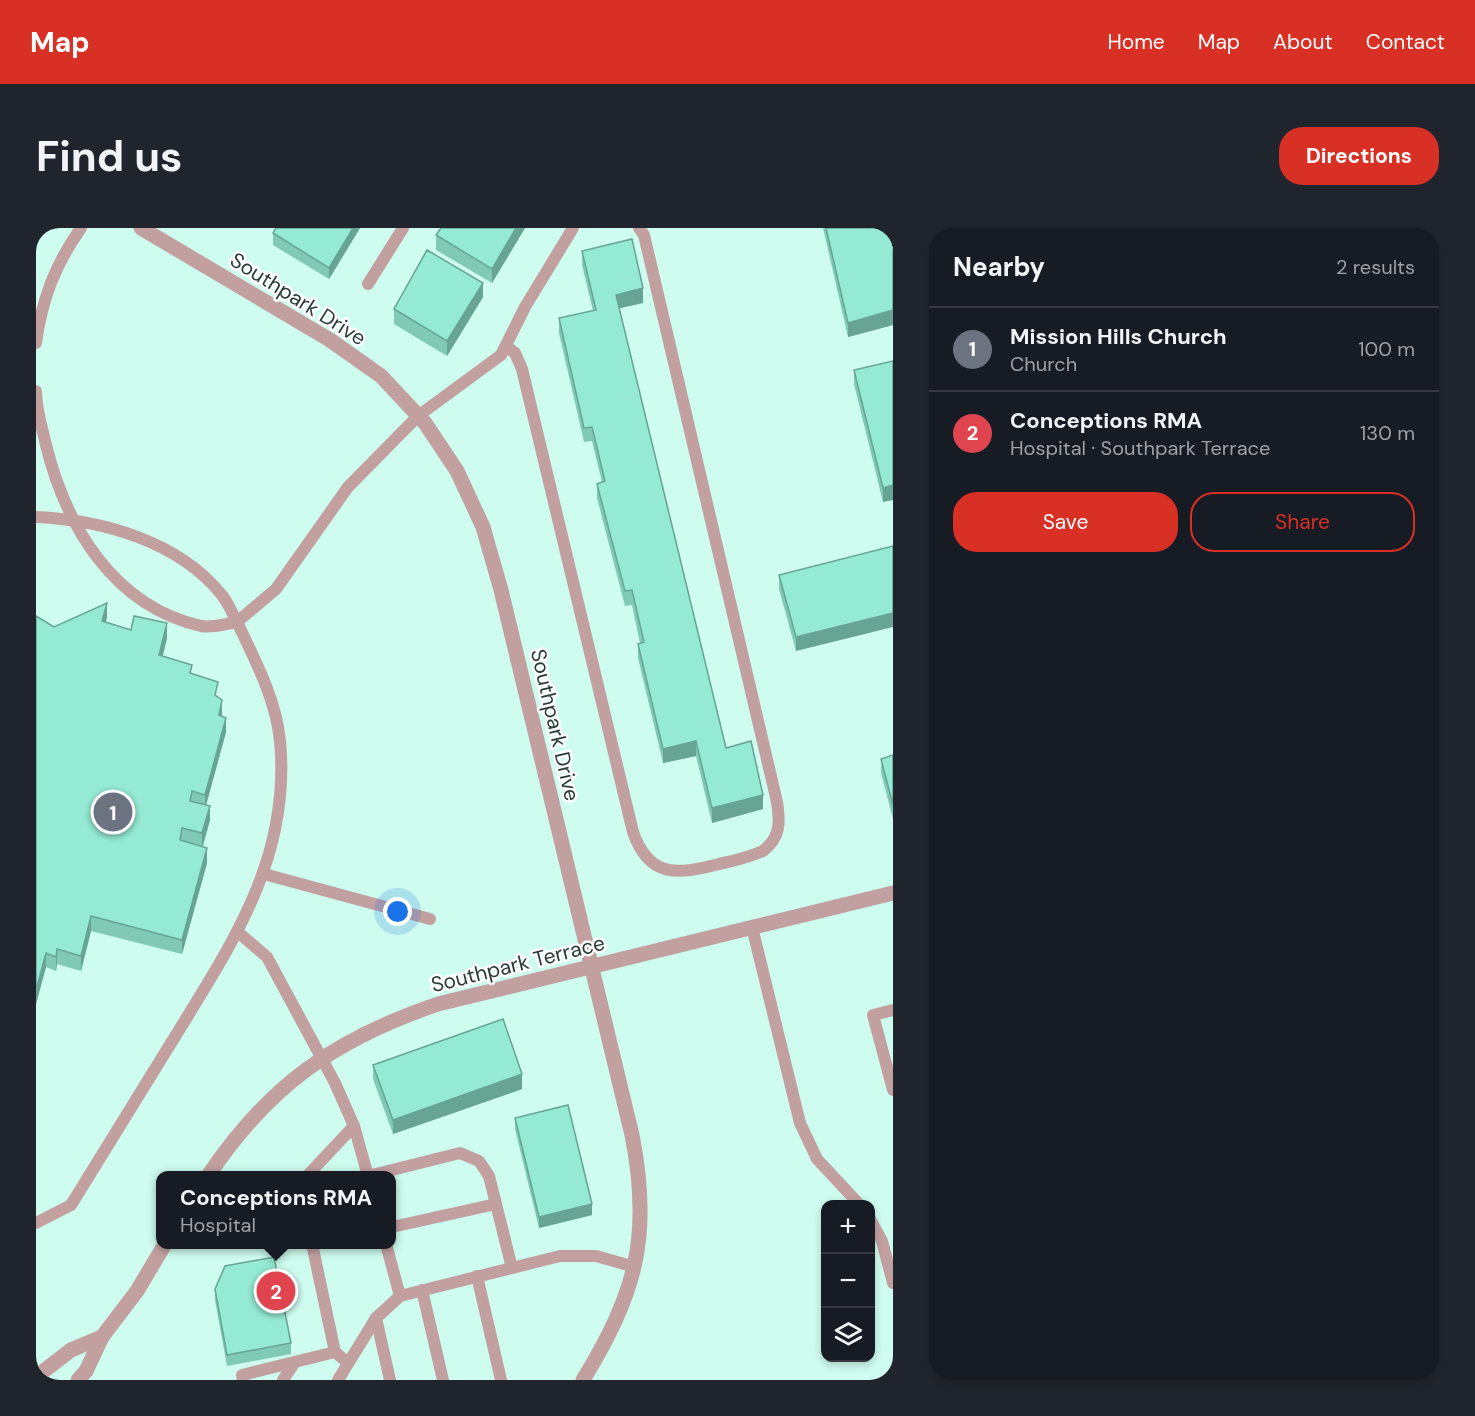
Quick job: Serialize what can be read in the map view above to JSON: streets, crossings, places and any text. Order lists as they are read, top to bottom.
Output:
{
  "streets": {
    "street": ["Southpark Drive", "Southpark Terrace"]
  },
  "crossings": [
    ["Southpark Drive", "Southpark Terrace"]
  ],
  "page": {
    "header": "Map",
    "nav": [
      "Home",
      "Map",
      "About",
      "Contact"
    ],
    "buttons": [
      "Directions",
      ["Save", "Share"]
    ],
    "title": "Find us",
    "heading": ["Nearby", "2 results"],
    "list": [
      {
        "mark": "1",
        "name": "Mission Hills Church",
        "note": "Church",
        "value": "100 m"
      },
      {
        "mark": "2",
        "name": "Conceptions RMA",
        "note": "Hospital · Southpark Terrace",
        "value": "130 m"
      }
    ],
    "pins": ["1", "2"],
    "popup": ["Conceptions RMA", "Hospital"],
    "map_buttons": ["+", "−"]
  }
}
